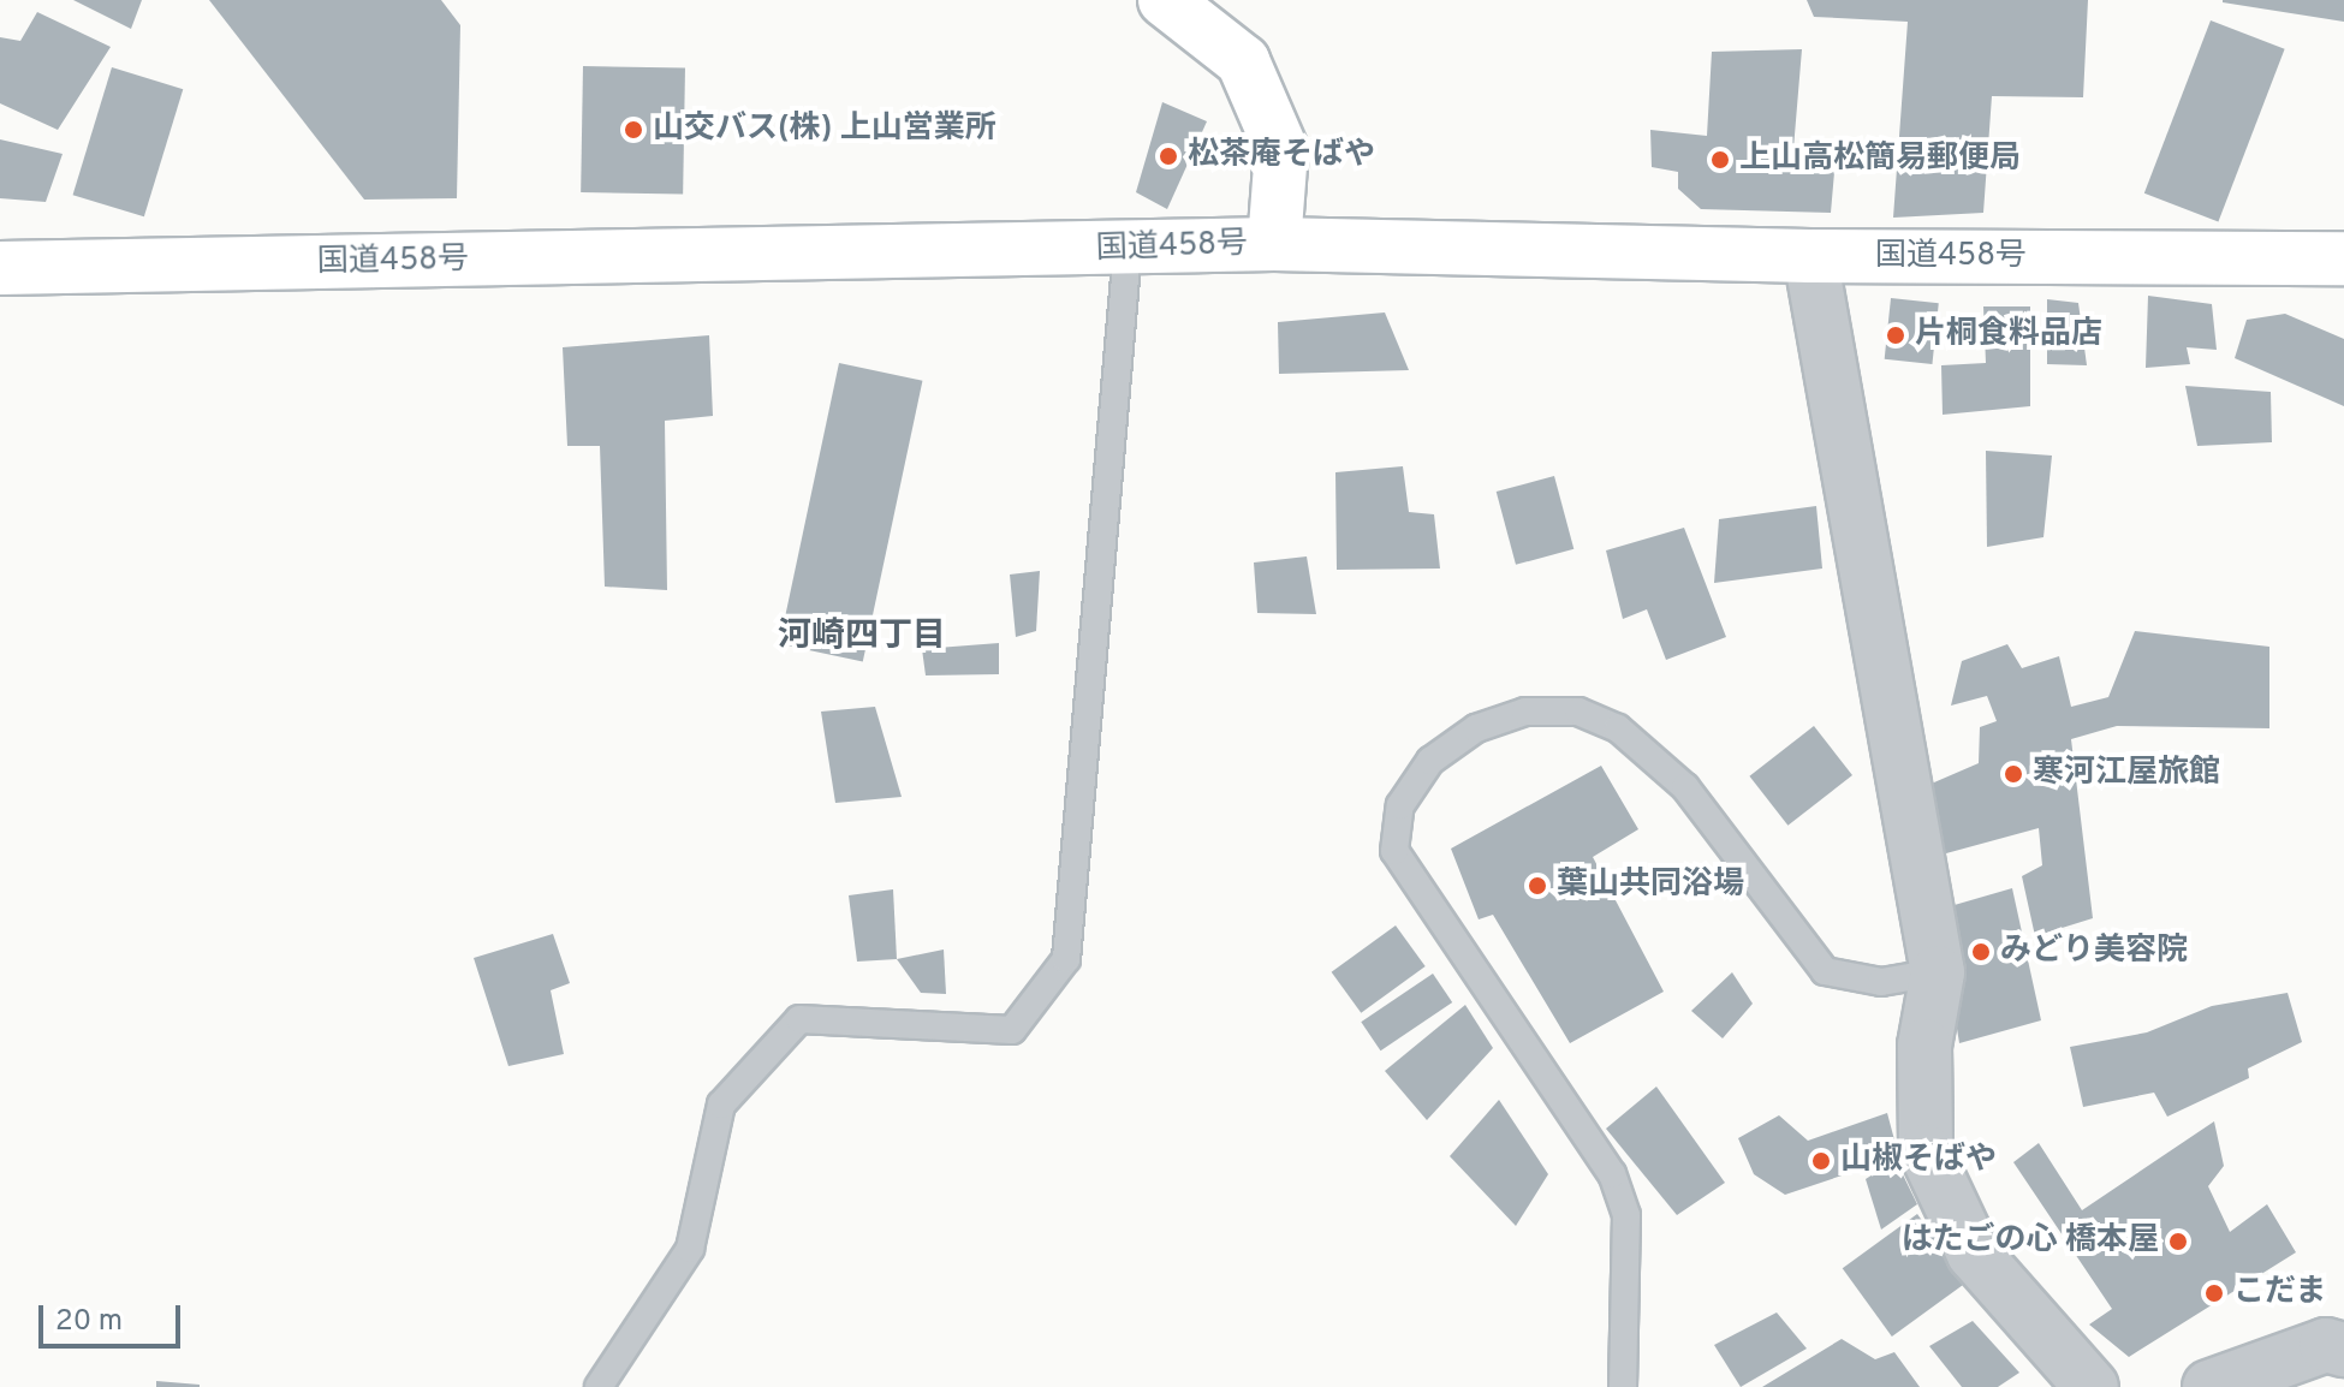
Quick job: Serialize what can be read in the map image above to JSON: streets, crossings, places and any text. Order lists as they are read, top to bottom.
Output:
{
  "streets": {
    "main road": ["国道458号"]
  },
  "districts": ["河崎四丁目"],
  "places": [
    "山交バス(株) 上山営業所",
    "松茶庵そばや",
    "上山高松簡易郵便局",
    "片桐食料品店",
    "寒河江屋旅館",
    "葉山共同浴場",
    "みどり美容院",
    "山椒そばや",
    "はたごの心 橋本屋",
    "こだま"
  ],
  "scale_bar": "20 m"
}
